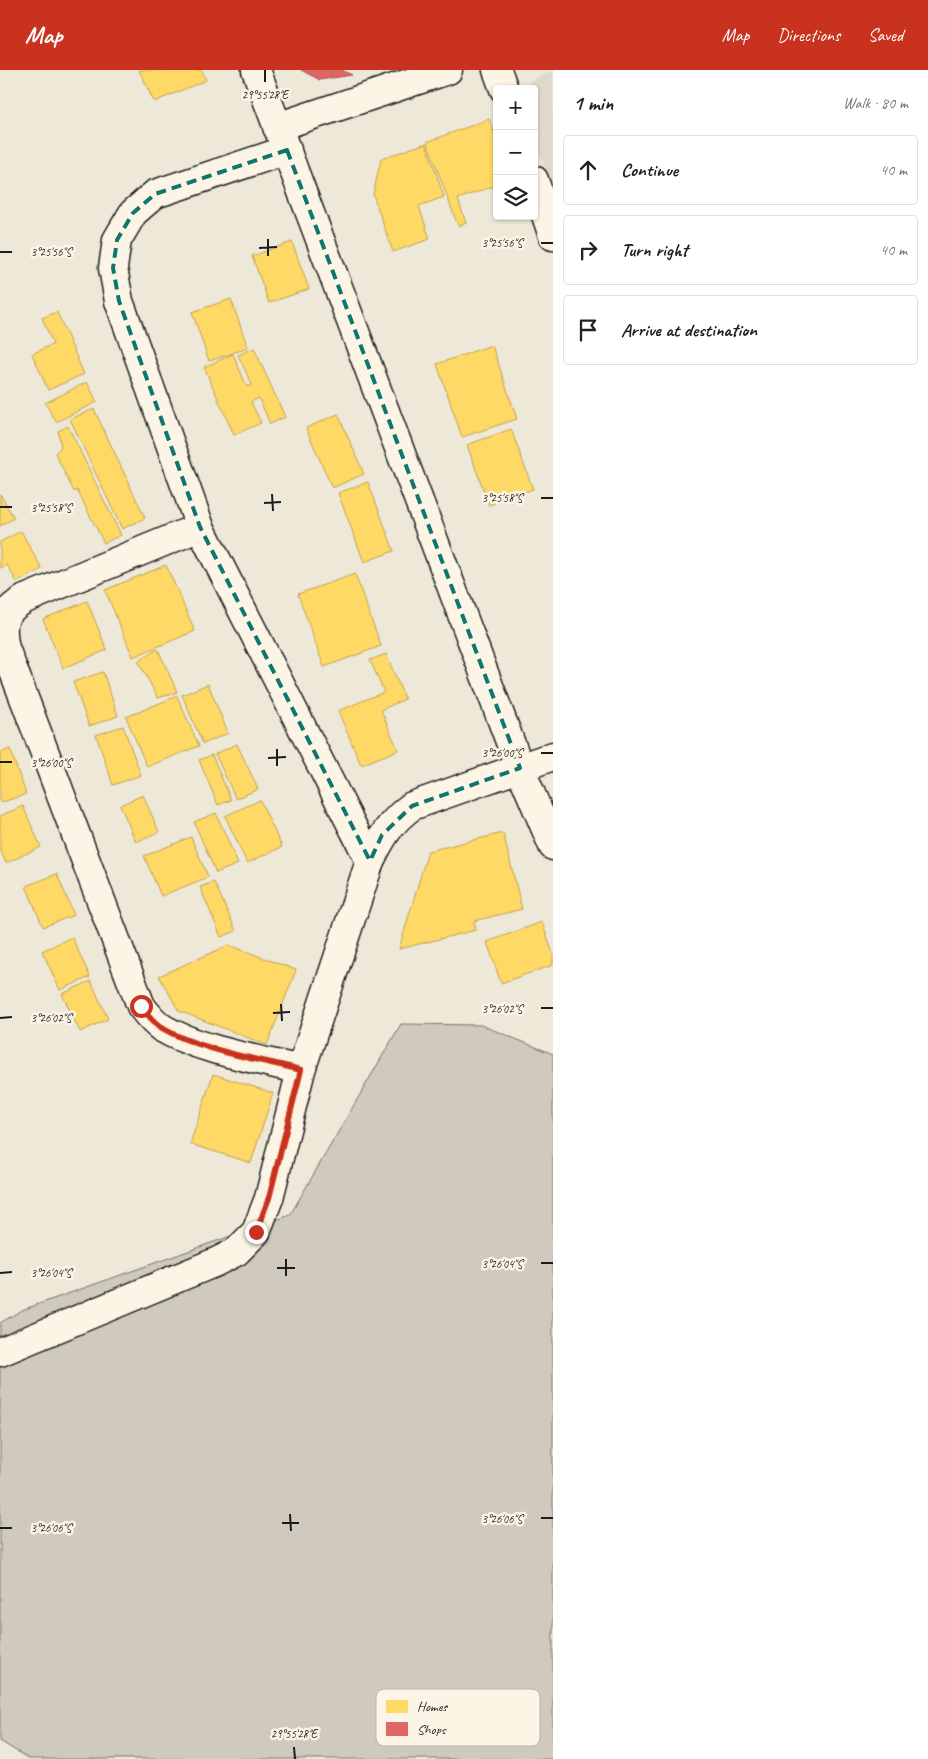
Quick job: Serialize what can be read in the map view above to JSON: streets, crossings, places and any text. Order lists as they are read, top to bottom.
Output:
{
  "legend": ["Homes", "Shops"],
  "page": {
    "header": "Map",
    "nav": ["Map", "Directions", "Saved"],
    "heading": ["1 min", "Walk · 80 m"],
    "map_buttons": ["+", "−"],
    "list": [
      ["Continue", "40 m"],
      ["Turn right", "40 m"],
      "Arrive at destination"
    ]
  },
  "coordinates": [
    "29°55'28\"E",
    "3°25'56\"S",
    "3°25'58\"S",
    "3°26'00\"S",
    "3°26'02\"S",
    "3°26'04\"S",
    "3°26'06\"S"
  ]
}
